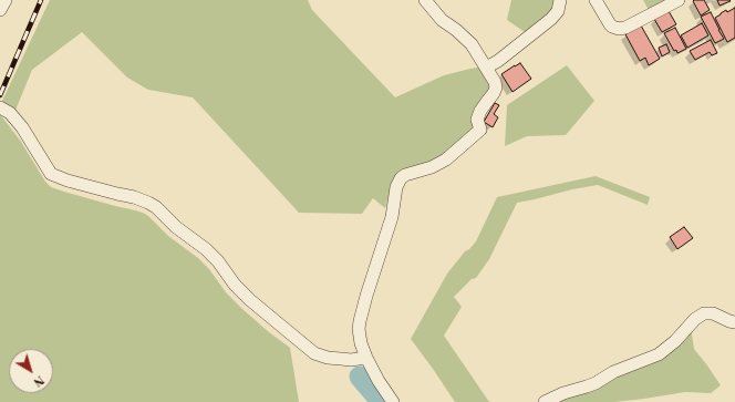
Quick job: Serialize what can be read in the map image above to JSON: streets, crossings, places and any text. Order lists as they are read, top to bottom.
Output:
{
  "north": "bottom right"
}
